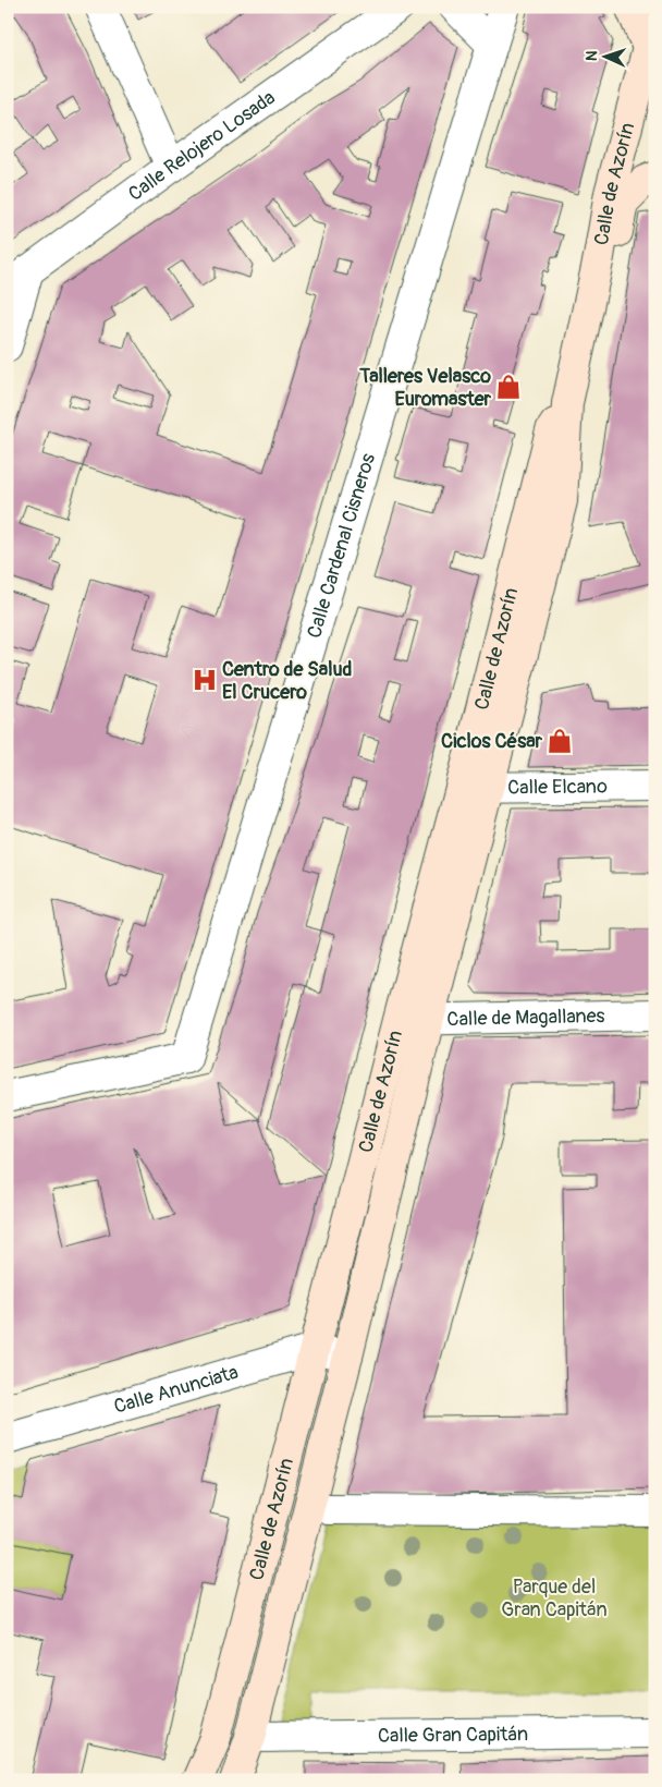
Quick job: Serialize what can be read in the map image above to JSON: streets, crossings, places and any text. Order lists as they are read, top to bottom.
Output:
{
  "streets": {
    "main road": ["Calle de Azorín"],
    "street": [
      "Calle Relojero Losada",
      "Calle Cardenal Cisneros",
      "Calle Elcano",
      "Calle de Magallanes",
      "Calle Anunciata",
      "Calle Gran Capitán"
    ]
  },
  "crossings": [
    ["Calle de Azorín", "Calle Elcano"],
    ["Calle de Azorín", "Calle de Magallanes"],
    ["Calle de Azorín", "Calle Anunciata"],
    ["Calle de Azorín", "Calle Gran Capitán"]
  ],
  "parks": ["Parque del Gran Capitán"],
  "places": {
    "shop": ["Talleres Velasco Euromaster", "Ciclos César"],
    "hospital": ["Centro de Salud El Crucero"]
  },
  "north": "left"
}
